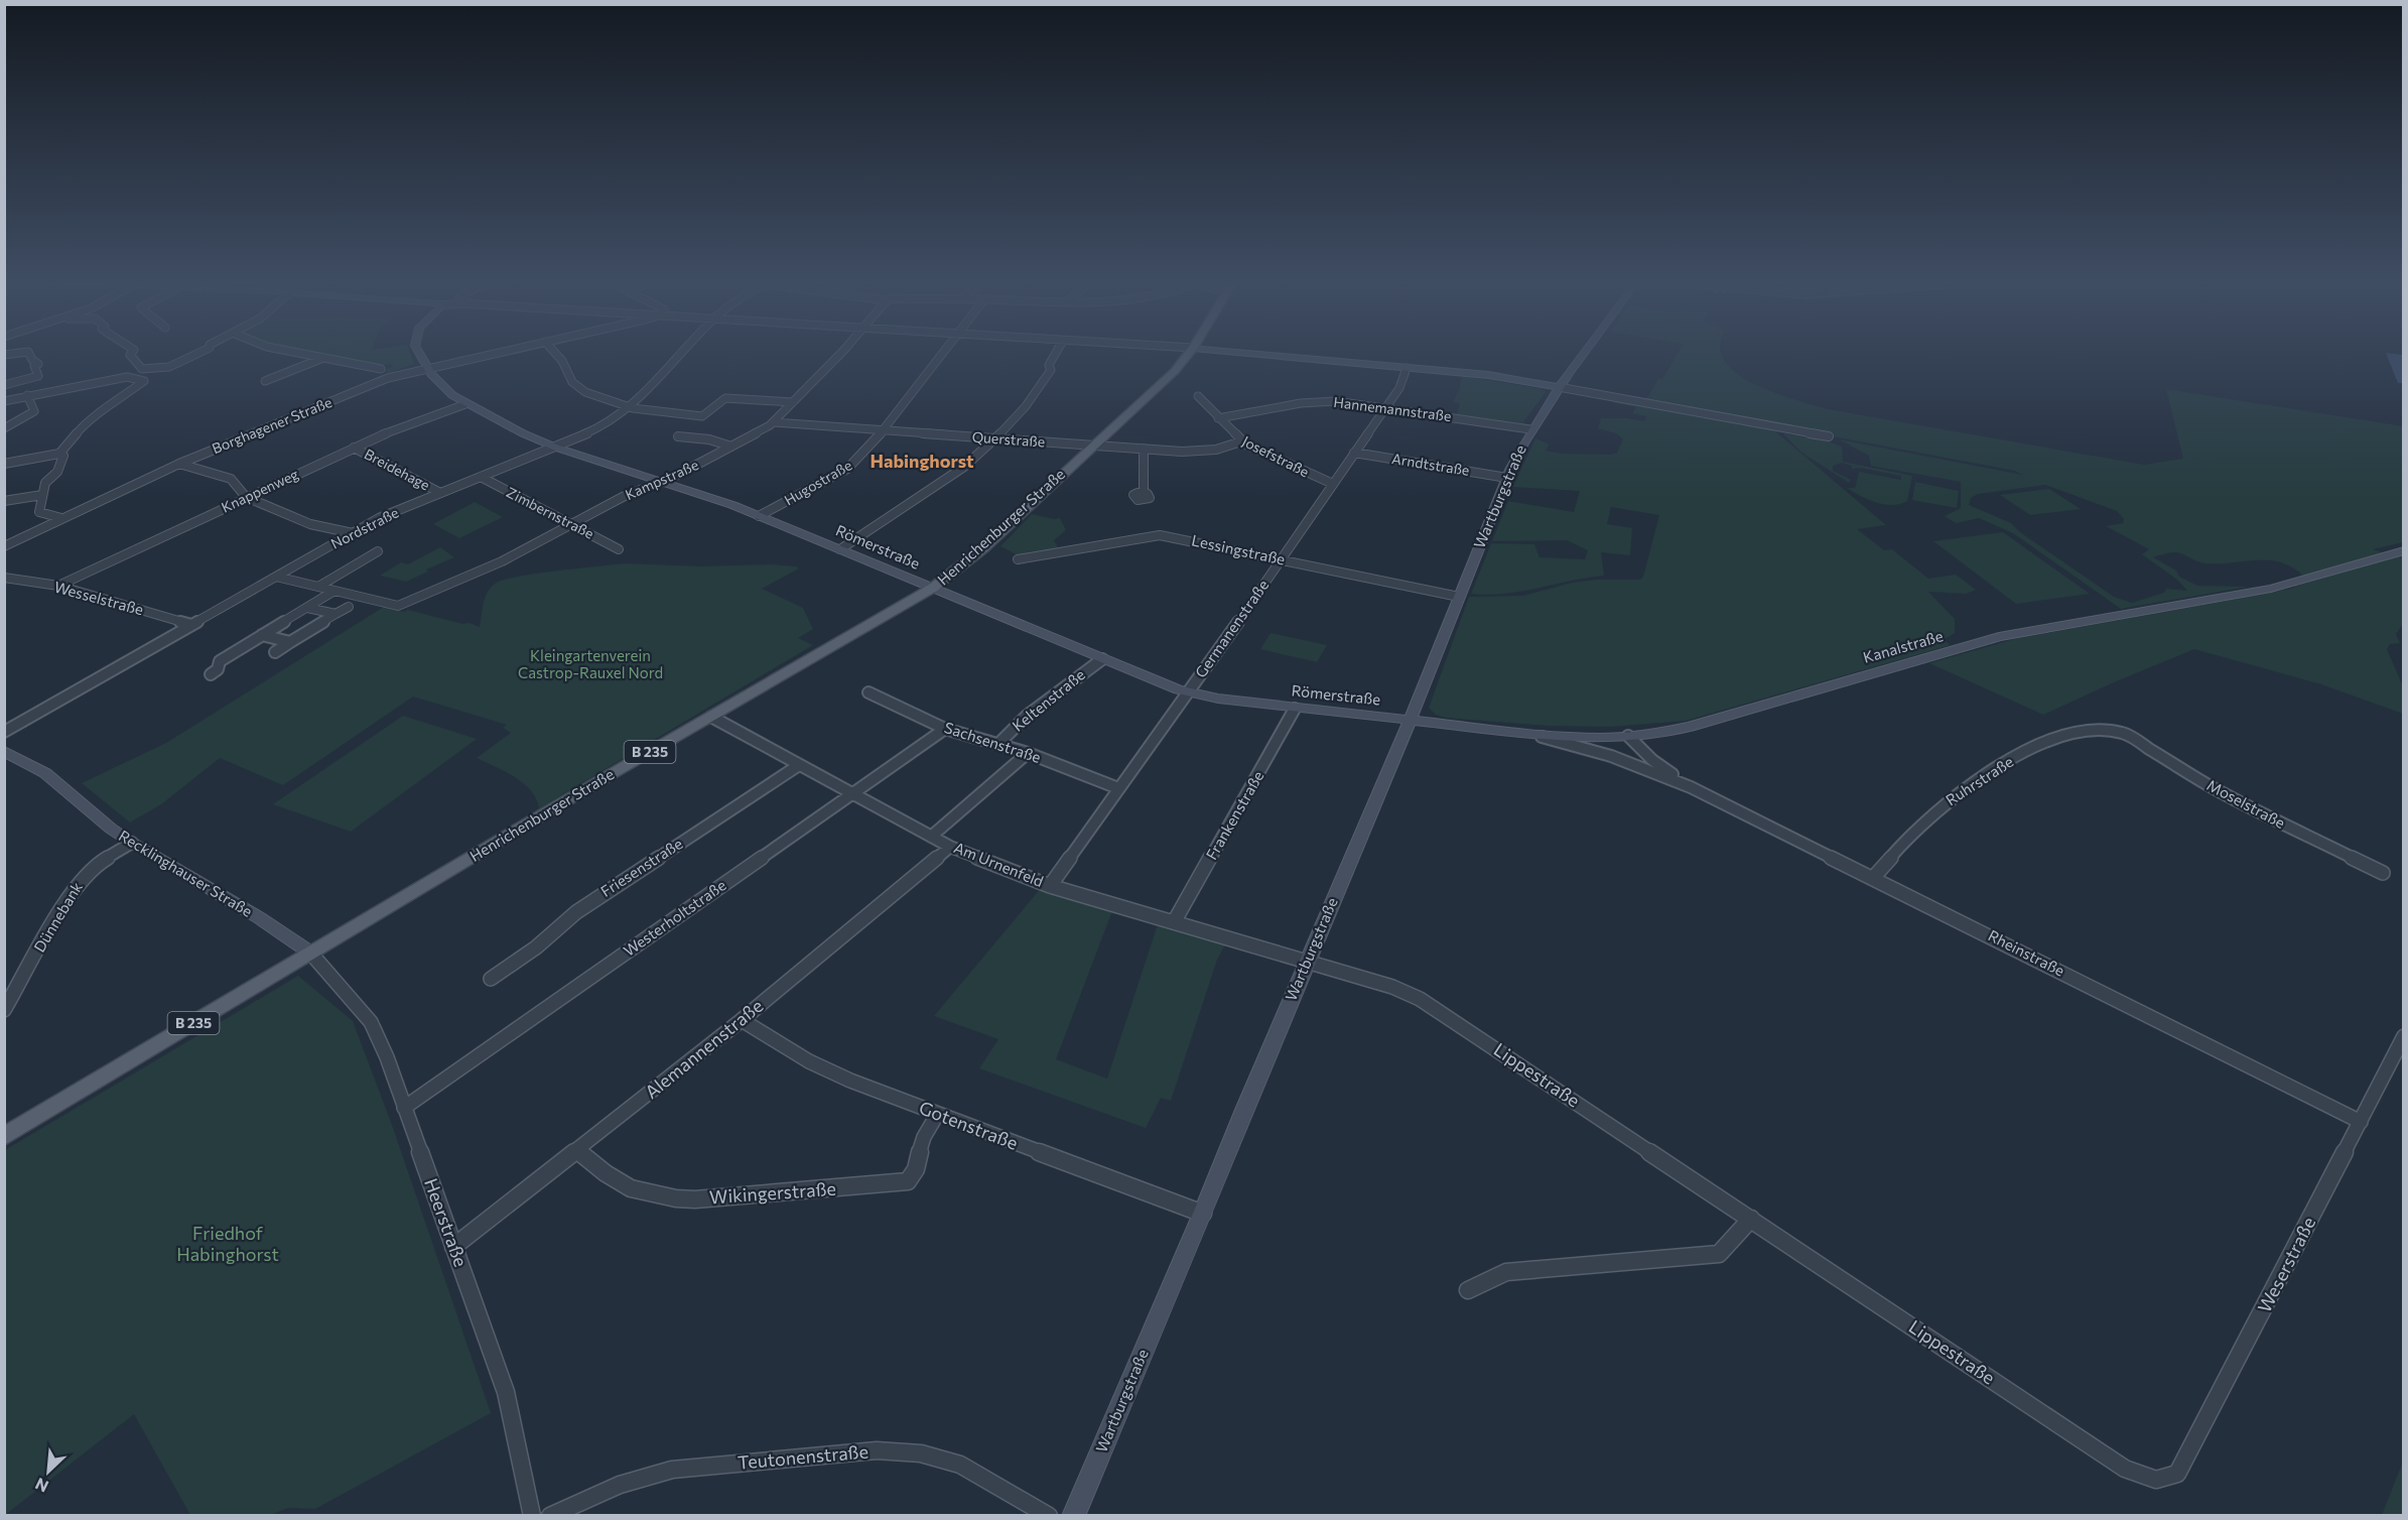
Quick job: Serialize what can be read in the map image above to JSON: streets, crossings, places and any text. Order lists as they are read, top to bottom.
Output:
{
  "streets": {
    "main road": [
      "Wartburgstraße",
      "Henrichenburger Straße",
      "Römerstraße",
      "Kanalstraße",
      "B 235",
      "Recklinghauser Straße"
    ],
    "street": [
      "Hannemannstraße",
      "Borghagener Straße",
      "Querstraße",
      "Josefstraße",
      "Arndtstraße",
      "Breidehage",
      "Kampstraße",
      "Hugostraße",
      "Knappenweg",
      "Zimbernstraße",
      "Nordstraße",
      "Lessingstraße",
      "Wesselstraße",
      "Germanenstraße",
      "Keltenstraße",
      "Sachsenstraße",
      "Ruhrstraße",
      "Moselstraße",
      "Frankenstraße",
      "Am Urnenfeld",
      "Friesenstraße",
      "Dünnebank",
      "Westerholtstraße",
      "Rheinstraße",
      "Alemannenstraße",
      "Lippestraße",
      "Gotenstraße",
      "Wikingerstraße",
      "Heerstraße",
      "Weserstraße",
      "Teutonenstraße"
    ]
  },
  "crossings": [
    ["Hannemannstraße", "Josefstraße"],
    ["Hannemannstraße", "Wartburgstraße"],
    ["Hannemannstraße", "Germanenstraße"],
    ["Borghagener Straße", "Römerstraße"],
    ["Querstraße", "Josefstraße"],
    ["Querstraße", "Kampstraße"],
    ["Querstraße", "Hugostraße"],
    ["Querstraße", "Henrichenburger Straße"],
    ["Josefstraße", "Germanenstraße"],
    ["Arndtstraße", "Wartburgstraße"],
    ["Arndtstraße", "Germanenstraße"],
    ["Breidehage", "Knappenweg"],
    ["Breidehage", "Nordstraße"],
    ["Kampstraße", "Zimbernstraße"],
    ["Kampstraße", "Römerstraße"],
    ["Hugostraße", "Römerstraße"],
    ["Knappenweg", "Römerstraße"],
    ["Knappenweg", "Wesselstraße"],
    ["Wartburgstraße", "Römerstraße"],
    ["Wartburgstraße", "Lessingstraße"],
    ["Wartburgstraße", "Kanalstraße"],
    ["Wartburgstraße", "Am Urnenfeld"],
    ["Wartburgstraße", "Lippestraße"],
    ["Wartburgstraße", "Gotenstraße"],
    ["Zimbernstraße", "Nordstraße"],
    ["Henrichenburger Straße", "Römerstraße"],
    ["Henrichenburger Straße", "Am Urnenfeld"],
    ["Henrichenburger Straße", "Recklinghauser Straße"],
    ["Henrichenburger Straße", "Heerstraße"],
    ["Nordstraße", "Römerstraße"],
    ["Nordstraße", "Wesselstraße"],
    ["Römerstraße", "Germanenstraße"],
    ["Römerstraße", "Kanalstraße"],
    ["Römerstraße", "Keltenstraße"],
    ["Römerstraße", "Frankenstraße"],
    ["Lessingstraße", "Germanenstraße"],
    ["Germanenstraße", "Sachsenstraße"],
    ["Germanenstraße", "Am Urnenfeld"],
    ["Kanalstraße", "Rheinstraße"],
    ["Keltenstraße", "Sachsenstraße"],
    ["Sachsenstraße", "Westerholtstraße"],
    ["Ruhrstraße", "Moselstraße"],
    ["Ruhrstraße", "Rheinstraße"],
    ["Frankenstraße", "Am Urnenfeld"],
    ["Am Urnenfeld", "Friesenstraße"],
    ["Am Urnenfeld", "Westerholtstraße"],
    ["Am Urnenfeld", "Alemannenstraße"],
    ["Am Urnenfeld", "Lippestraße"],
    ["Recklinghauser Straße", "Dünnebank"],
    ["Recklinghauser Straße", "Heerstraße"],
    ["Westerholtstraße", "Heerstraße"],
    ["Rheinstraße", "Weserstraße"],
    ["Alemannenstraße", "Gotenstraße"],
    ["Alemannenstraße", "Wikingerstraße"],
    ["Alemannenstraße", "Heerstraße"],
    ["Lippestraße", "Weserstraße"],
    ["Gotenstraße", "Wikingerstraße"]
  ],
  "districts": ["Habinghorst"],
  "parks": ["Kleingartenverein Castrop-Rauxel Nord", "Friedhof Habinghorst"],
  "north": "bottom left"
}
